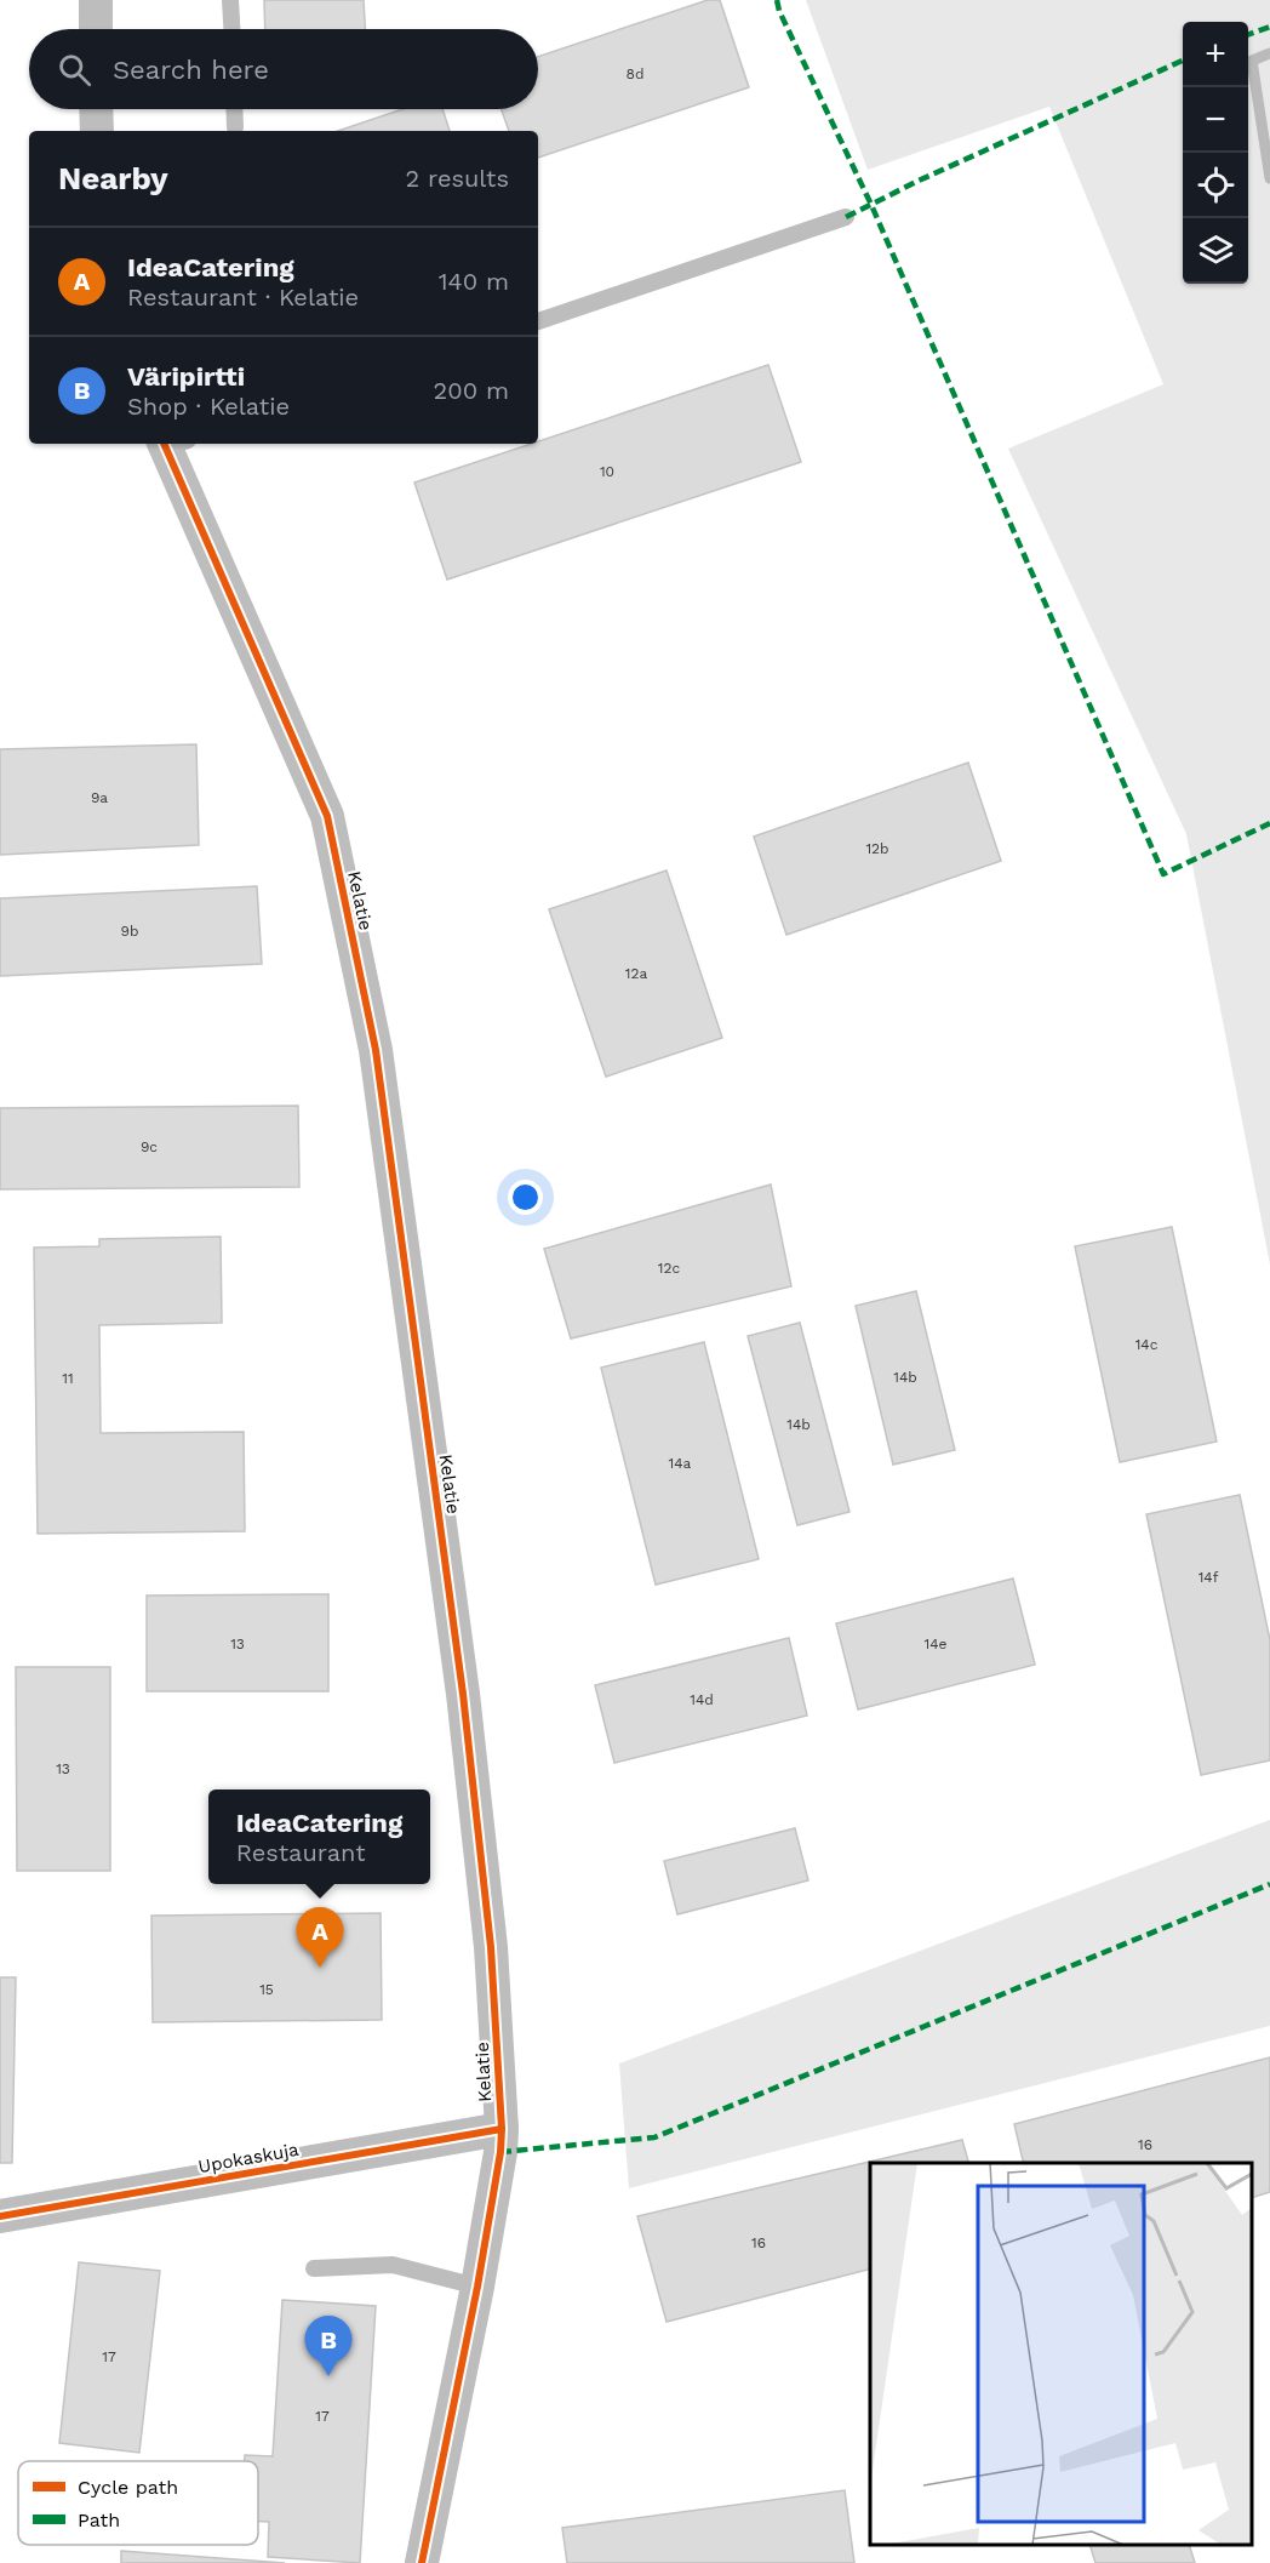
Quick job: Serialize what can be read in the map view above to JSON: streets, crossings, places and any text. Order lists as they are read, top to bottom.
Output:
{
  "streets": {
    "street": ["Kelatie", "Upokaskuja"]
  },
  "crossings": [
    ["Kelatie", "Upokaskuja"]
  ],
  "house_numbers": [
    "8d",
    "10",
    "9a",
    "12b",
    "9b",
    "12a",
    "9c",
    "12c",
    "14c",
    "14b",
    "11",
    "14b",
    "14a",
    "14f",
    "13",
    "14e",
    "14d",
    "13",
    "15",
    "16",
    "16",
    "17",
    "17"
  ],
  "legend": ["Cycle path", "Path"],
  "page": {
    "map_buttons": ["+", "−"],
    "search": "Search here",
    "heading": ["Nearby", "2 results"],
    "list": [
      {
        "mark": "A",
        "name": "IdeaCatering",
        "note": "Restaurant · Kelatie",
        "value": "140 m"
      },
      {
        "mark": "B",
        "name": "Väripirtti",
        "note": "Shop · Kelatie",
        "value": "200 m"
      }
    ],
    "popup": ["IdeaCatering", "Restaurant"],
    "pins": ["A", "B"]
  }
}
